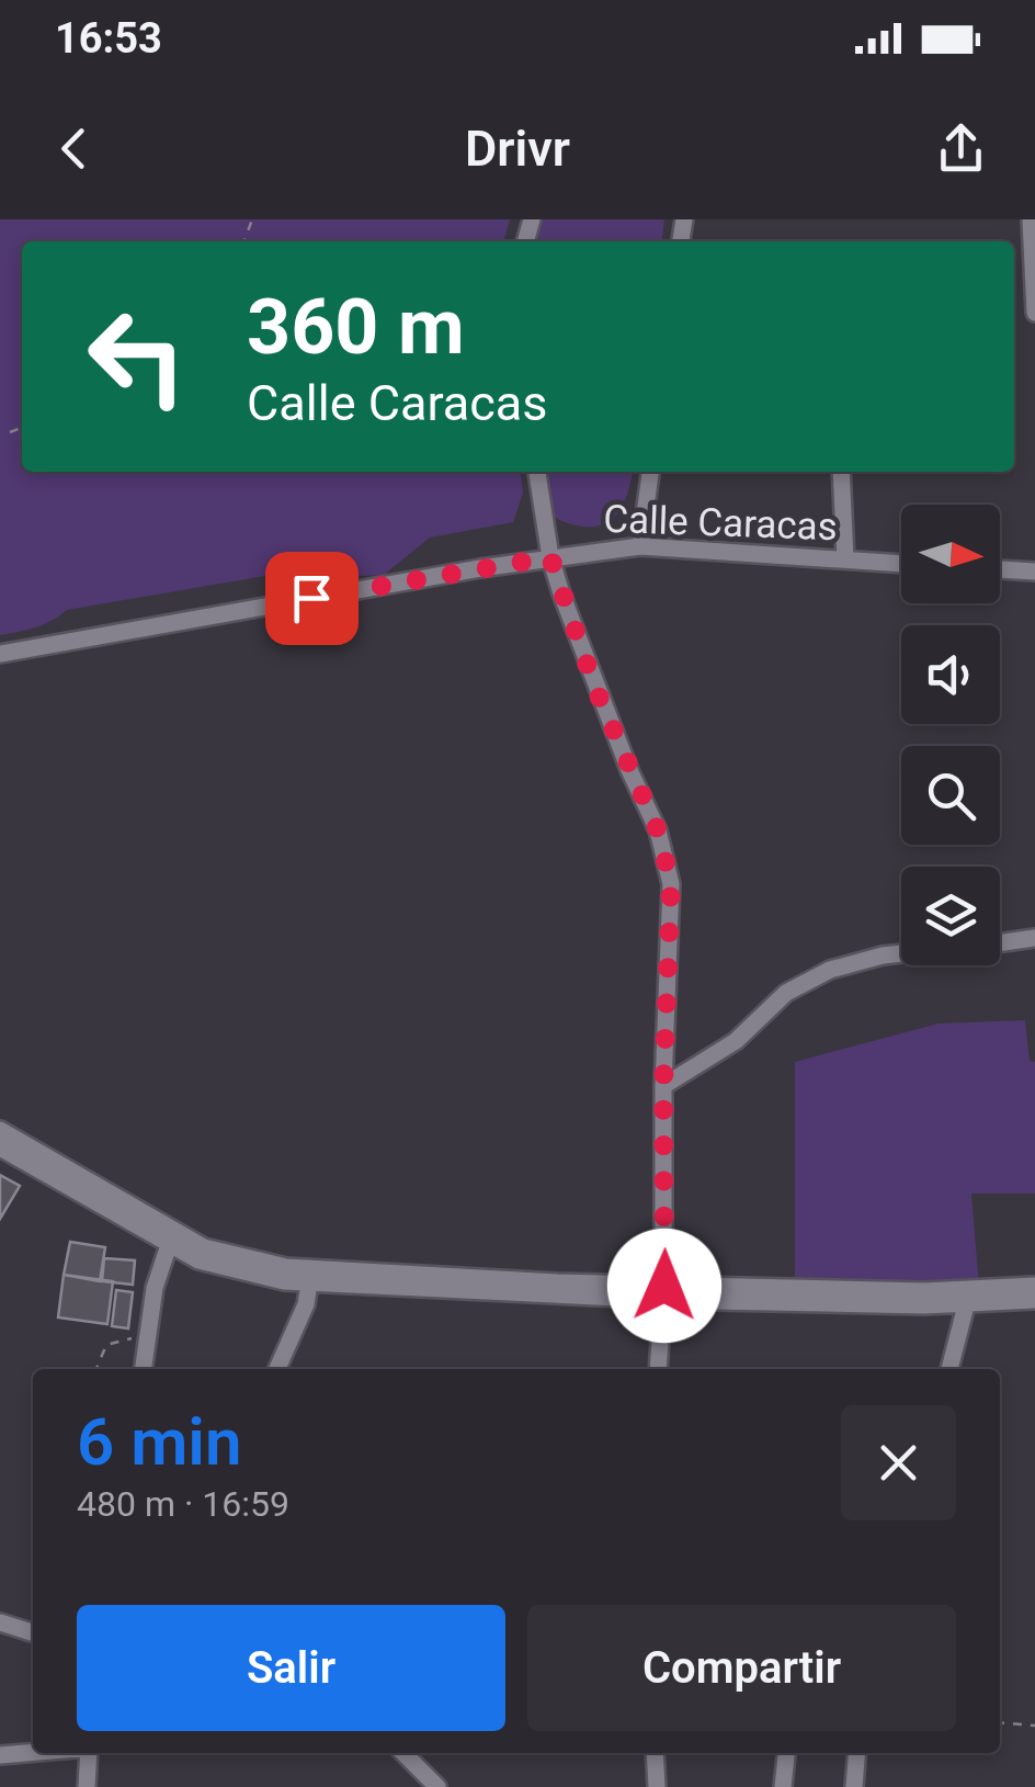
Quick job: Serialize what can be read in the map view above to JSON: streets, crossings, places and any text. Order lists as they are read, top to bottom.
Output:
{
  "streets": {
    "street": ["Calle Caracas"]
  },
  "north": "right",
  "page": {
    "status": "16:53",
    "header": "Drivr",
    "turn": ["360 m", "Calle Caracas"],
    "heading": ["6 min", "480 m · 16:59"],
    "buttons": ["Salir", "Compartir"]
  }
}
